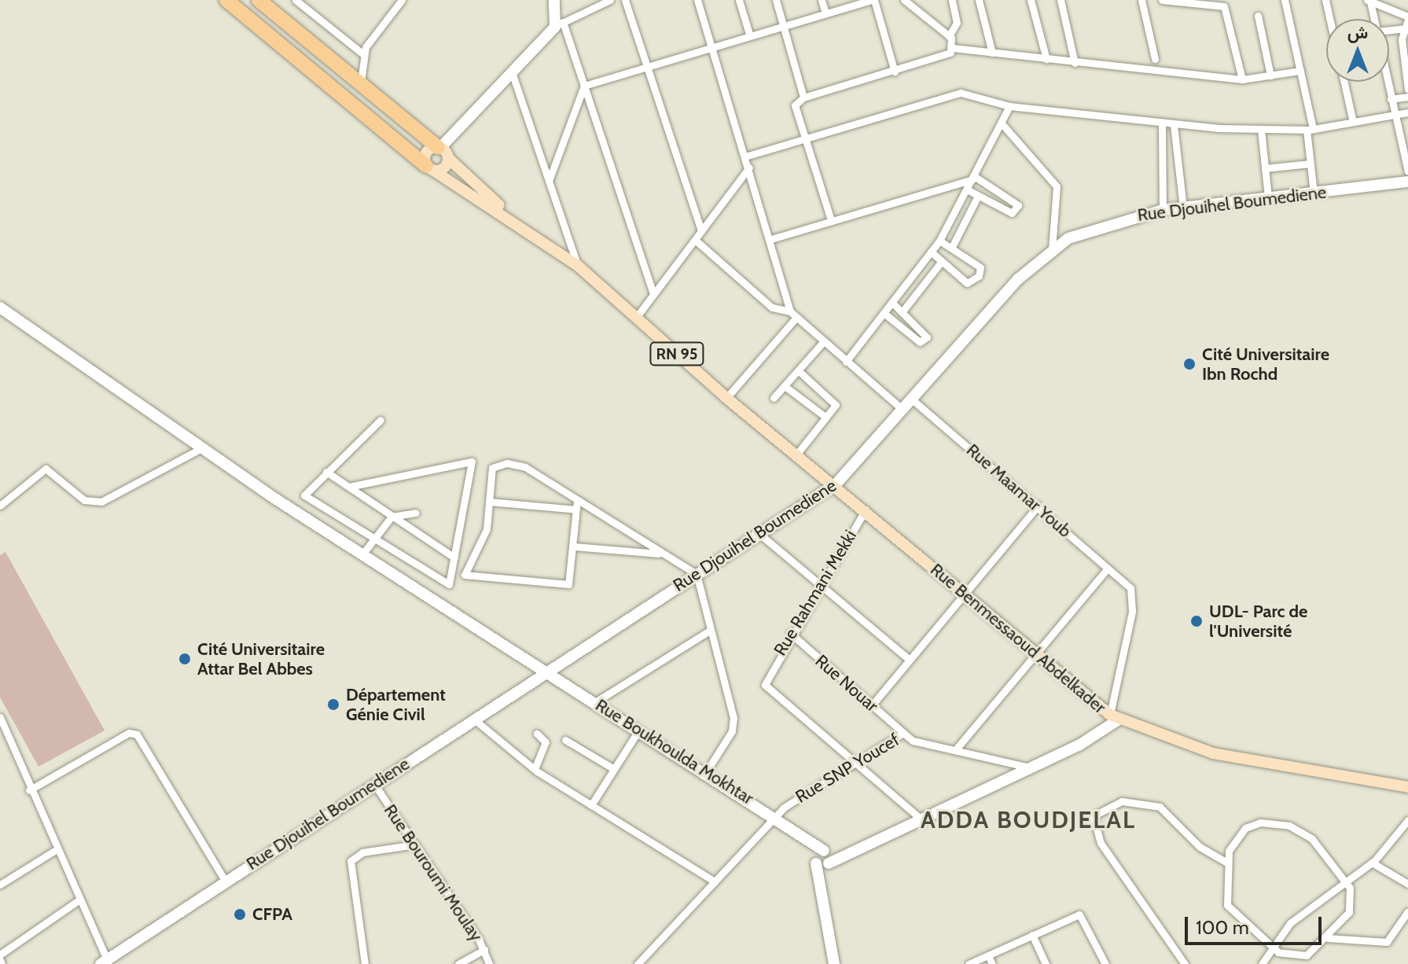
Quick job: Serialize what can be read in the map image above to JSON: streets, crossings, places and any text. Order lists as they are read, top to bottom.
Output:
{
  "streets": {
    "highway": ["RN 95"],
    "main road": ["Rue Djouihel Boumediene", "Rue Benmessaoud Abdelkader", "Rue Boukhoulda Mokhtar"],
    "street": [
      "Rue Maamar Youb",
      "Rue Rahmani Mekki",
      "Rue Nouar",
      "Rue SNP Youcef",
      "Rue Bouroumi Moulay"
    ]
  },
  "crossings": [
    ["Rue Djouihel Boumediene", "RN 95"],
    ["Rue Djouihel Boumediene", "Rue Maamar Youb"],
    ["Rue Djouihel Boumediene", "Rue Benmessaoud Abdelkader"],
    ["Rue Djouihel Boumediene", "Rue Boukhoulda Mokhtar"],
    ["Rue Djouihel Boumediene", "Rue Bouroumi Moulay"],
    ["RN 95", "Rue Benmessaoud Abdelkader"],
    ["Rue Maamar Youb", "Rue Benmessaoud Abdelkader"],
    ["Rue Rahmani Mekki", "Rue Benmessaoud Abdelkader"],
    ["Rue Rahmani Mekki", "Rue Nouar"],
    ["Rue Rahmani Mekki", "Rue SNP Youcef"],
    ["Rue Nouar", "Rue SNP Youcef"],
    ["Rue Boukhoulda Mokhtar", "Rue SNP Youcef"]
  ],
  "districts": ["ADDA BOUDJELAL"],
  "places": [
    "Cité Universitaire Ibn Rochd",
    "UDL- Parc de l'Université",
    "Cité Universitaire Attar Bel Abbes",
    "Département Génie Civil",
    "CFPA"
  ],
  "scale_bar": "100 m",
  "north": "top"
}
